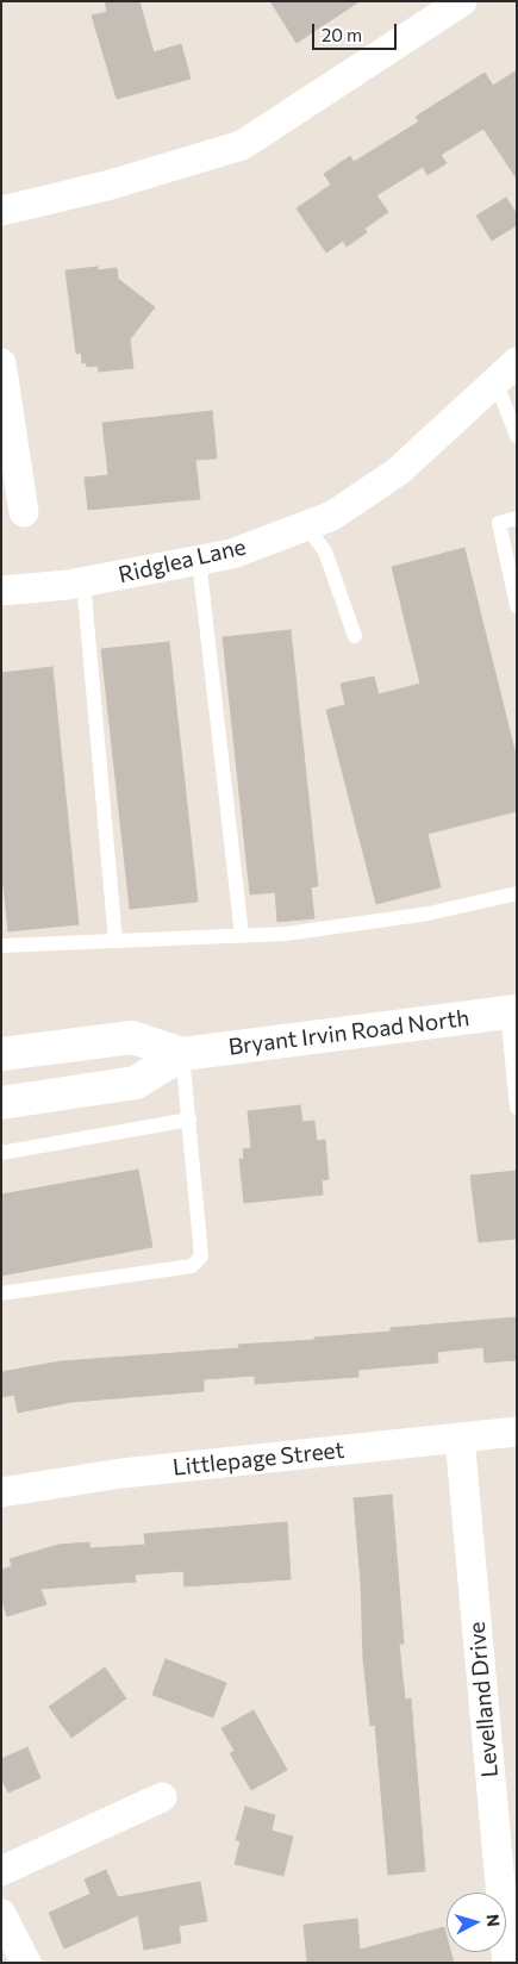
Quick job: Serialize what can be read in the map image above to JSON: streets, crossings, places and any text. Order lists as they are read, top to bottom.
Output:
{
  "streets": {
    "main road": ["Bryant Irvin Road North"],
    "street": ["Ridglea Lane", "Littlepage Street", "Levelland Drive"]
  },
  "crossings": [
    ["Littlepage Street", "Levelland Drive"]
  ],
  "scale_bar": "20 m",
  "north": "right"
}
